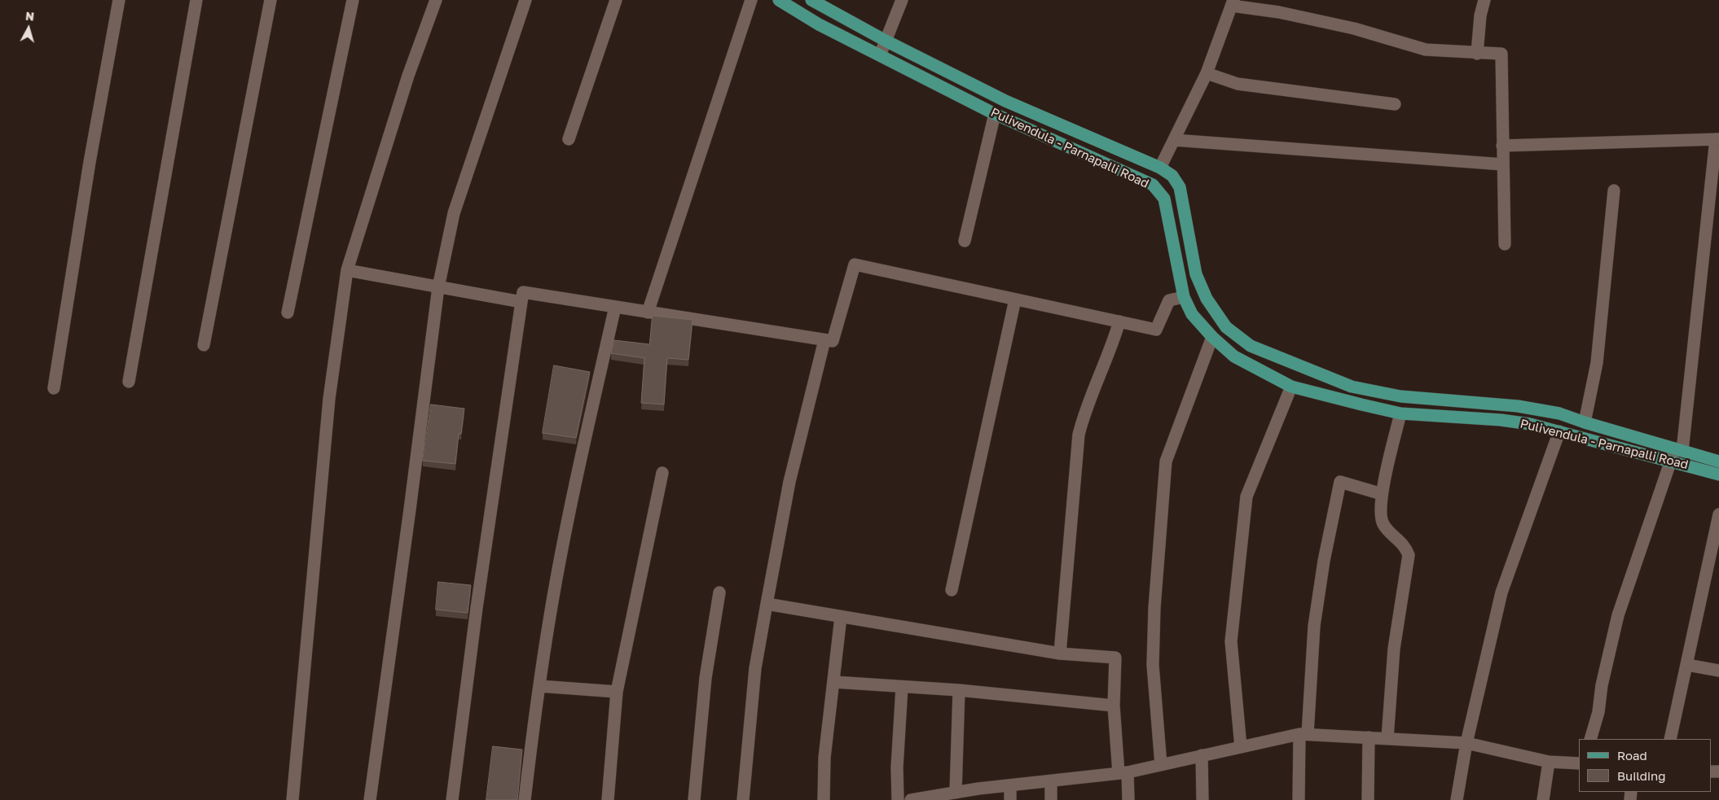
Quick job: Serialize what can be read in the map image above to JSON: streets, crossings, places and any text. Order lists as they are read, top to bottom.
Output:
{
  "streets": {
    "main road": ["Pulivendula - Parnapalli Road"]
  },
  "legend": ["Road", "Building"],
  "north": "top"
}
